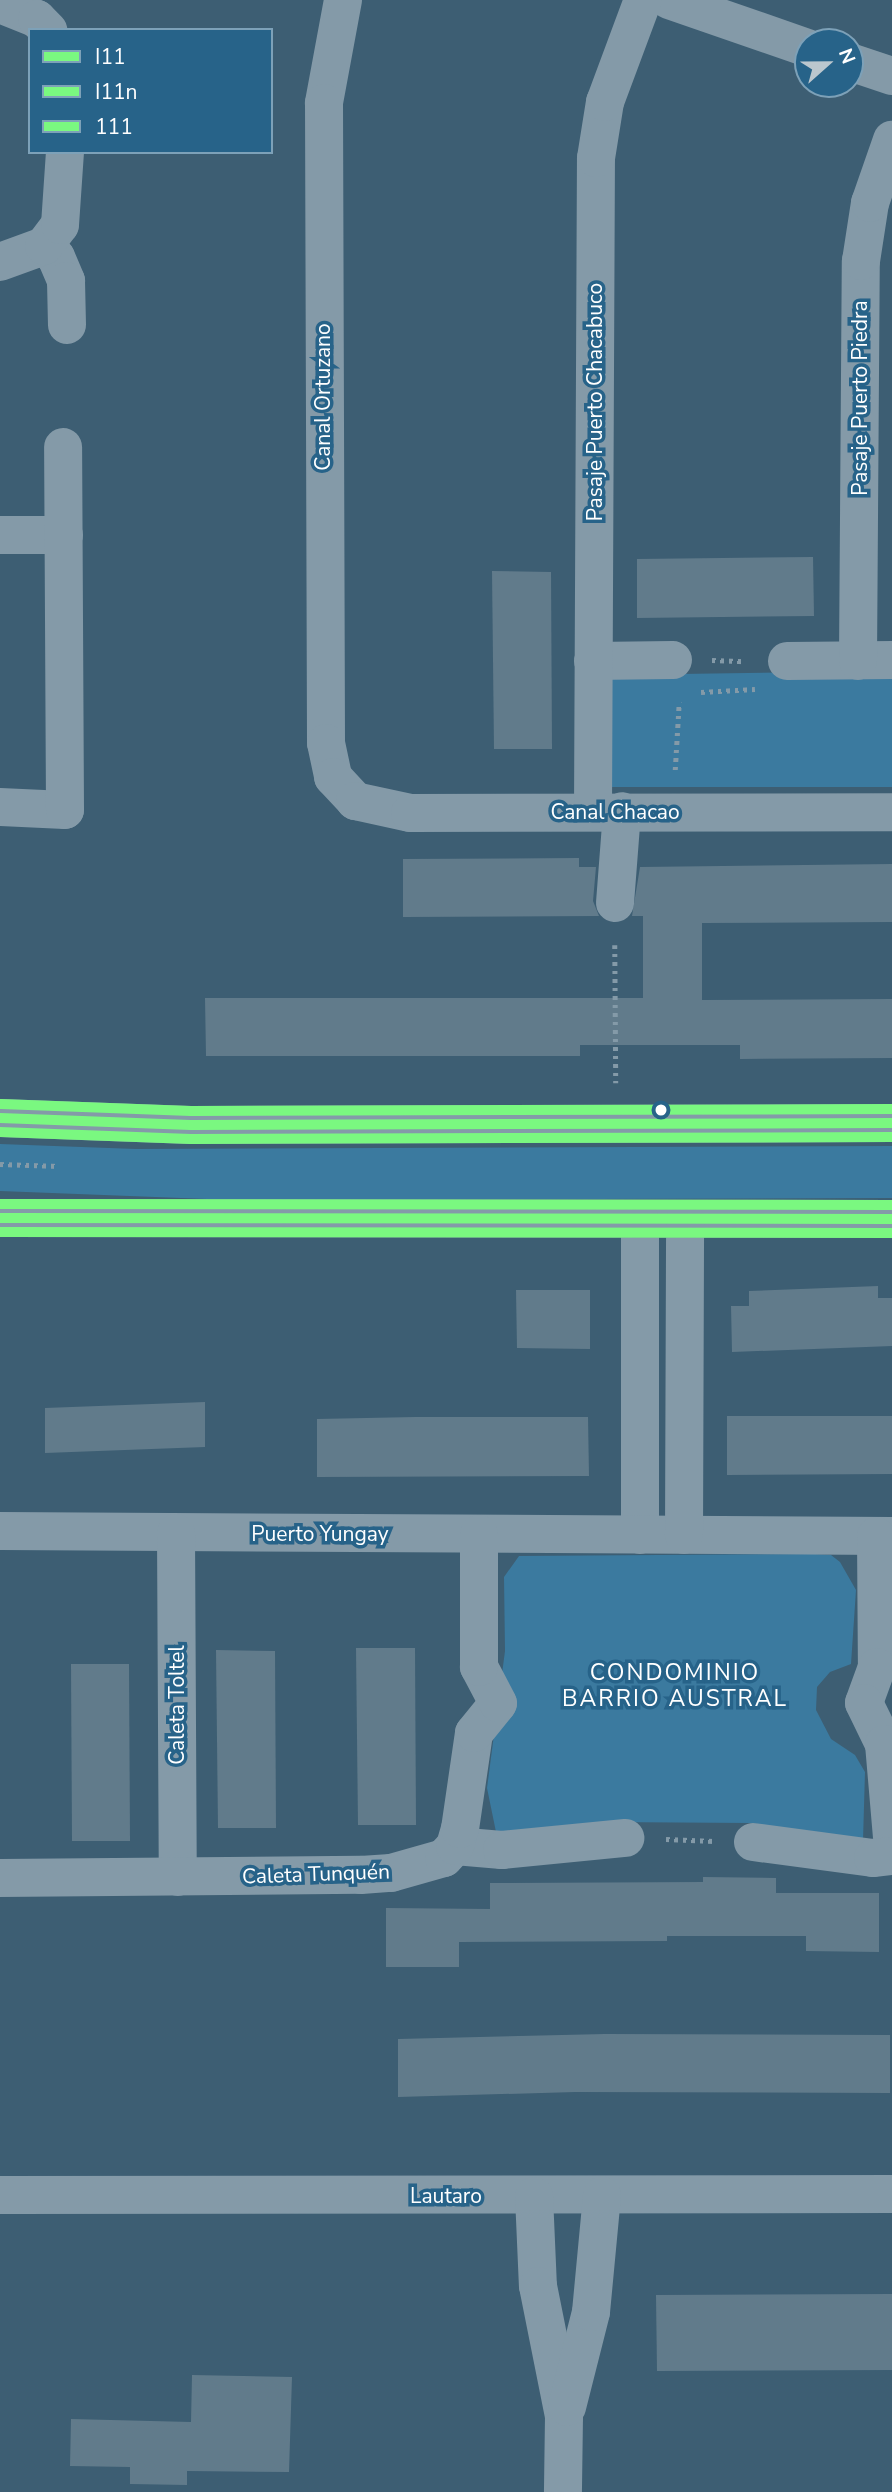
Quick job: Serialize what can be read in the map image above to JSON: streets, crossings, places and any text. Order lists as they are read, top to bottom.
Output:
{
  "streets": {
    "street": [
      "Canal Ortuzano",
      "Pasaje Puerto Piedra",
      "Pasaje Puerto Chacabuco",
      "Canal Chacao",
      "Puerto Yungay",
      "Caleta Toltel",
      "Caleta Tunquén",
      "Lautaro"
    ]
  },
  "crossings": [
    ["Canal Ortuzano", "Canal Chacao"],
    ["Pasaje Puerto Chacabuco", "Canal Chacao"],
    ["Puerto Yungay", "Caleta Toltel"],
    ["Caleta Toltel", "Caleta Tunquén"]
  ],
  "districts": ["CONDOMINIO BARRIO AUSTRAL"],
  "lines": ["transit line 111", "transit line I11", "transit line I11n"],
  "legend": ["I11", "I11n", "111"],
  "north": "right"
}
